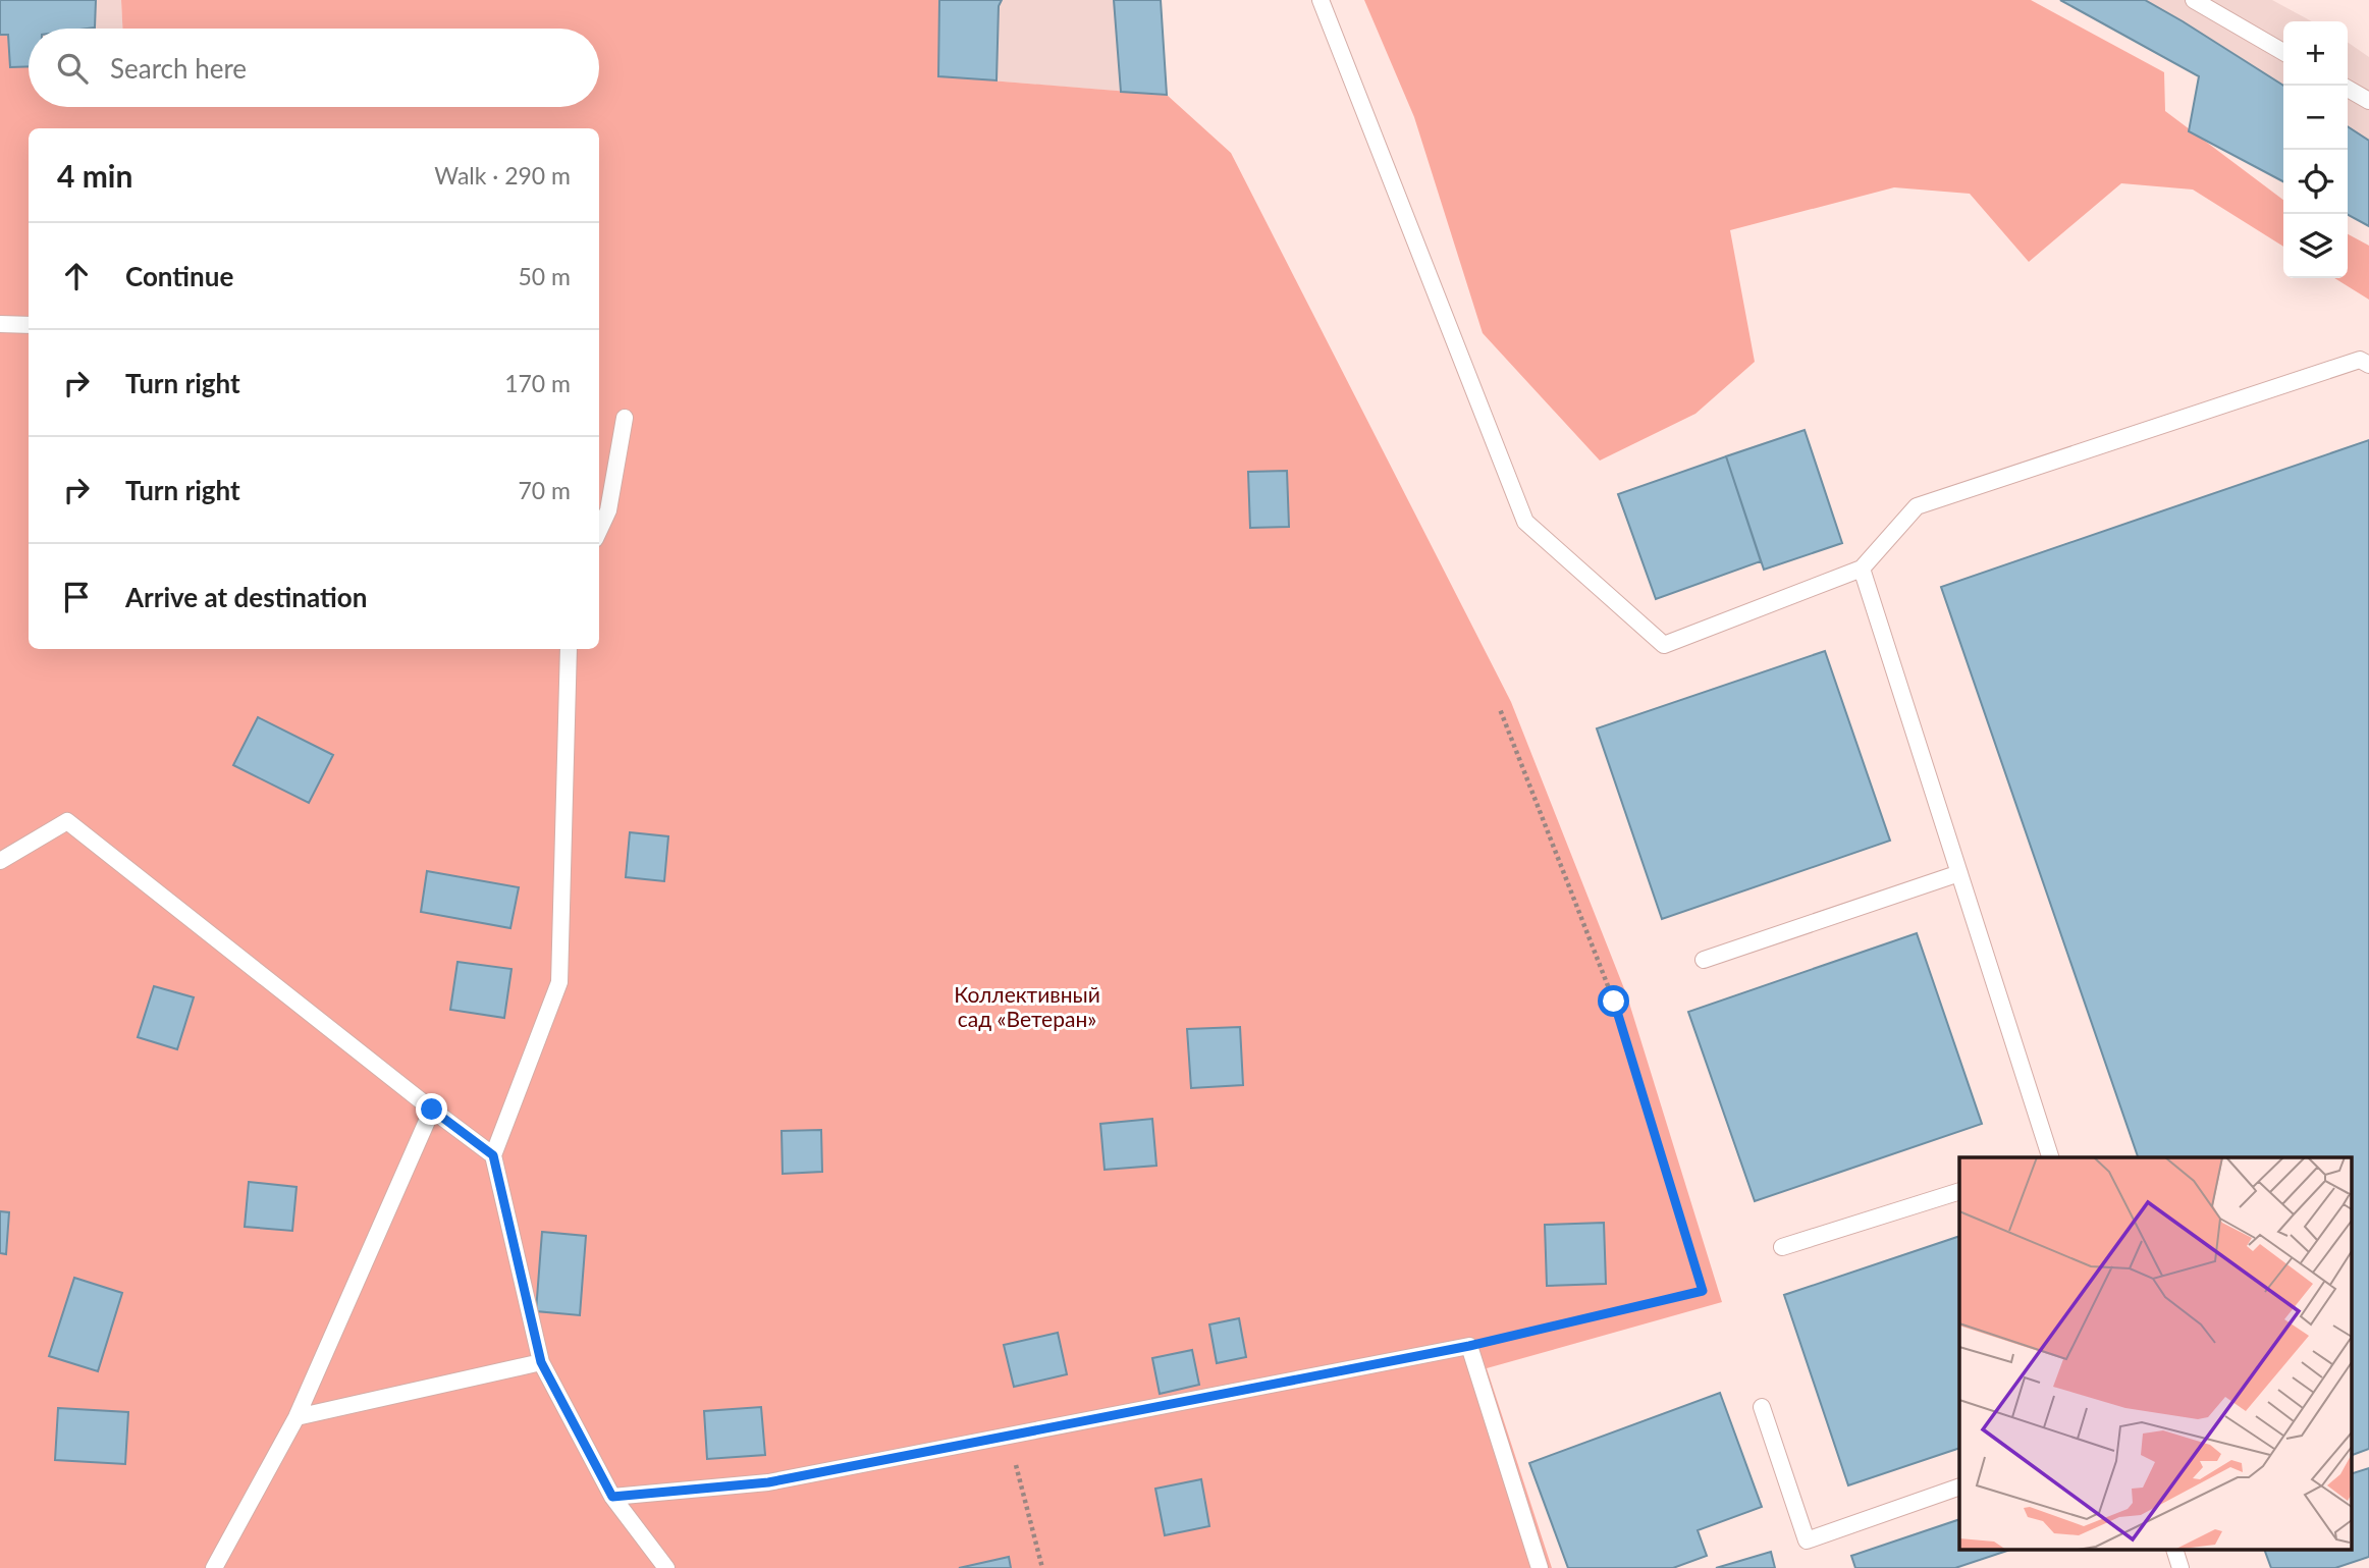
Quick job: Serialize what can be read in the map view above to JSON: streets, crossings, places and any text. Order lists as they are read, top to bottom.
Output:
{
  "parks": ["Коллективный сад «Ветеран»"],
  "page": {
    "map_buttons": ["+", "−"],
    "search": "Search here",
    "heading": ["4 min", "Walk · 290 m"],
    "list": [
      ["Continue", "50 m"],
      ["Turn right", "170 m"],
      ["Turn right", "70 m"],
      "Arrive at destination"
    ]
  }
}
